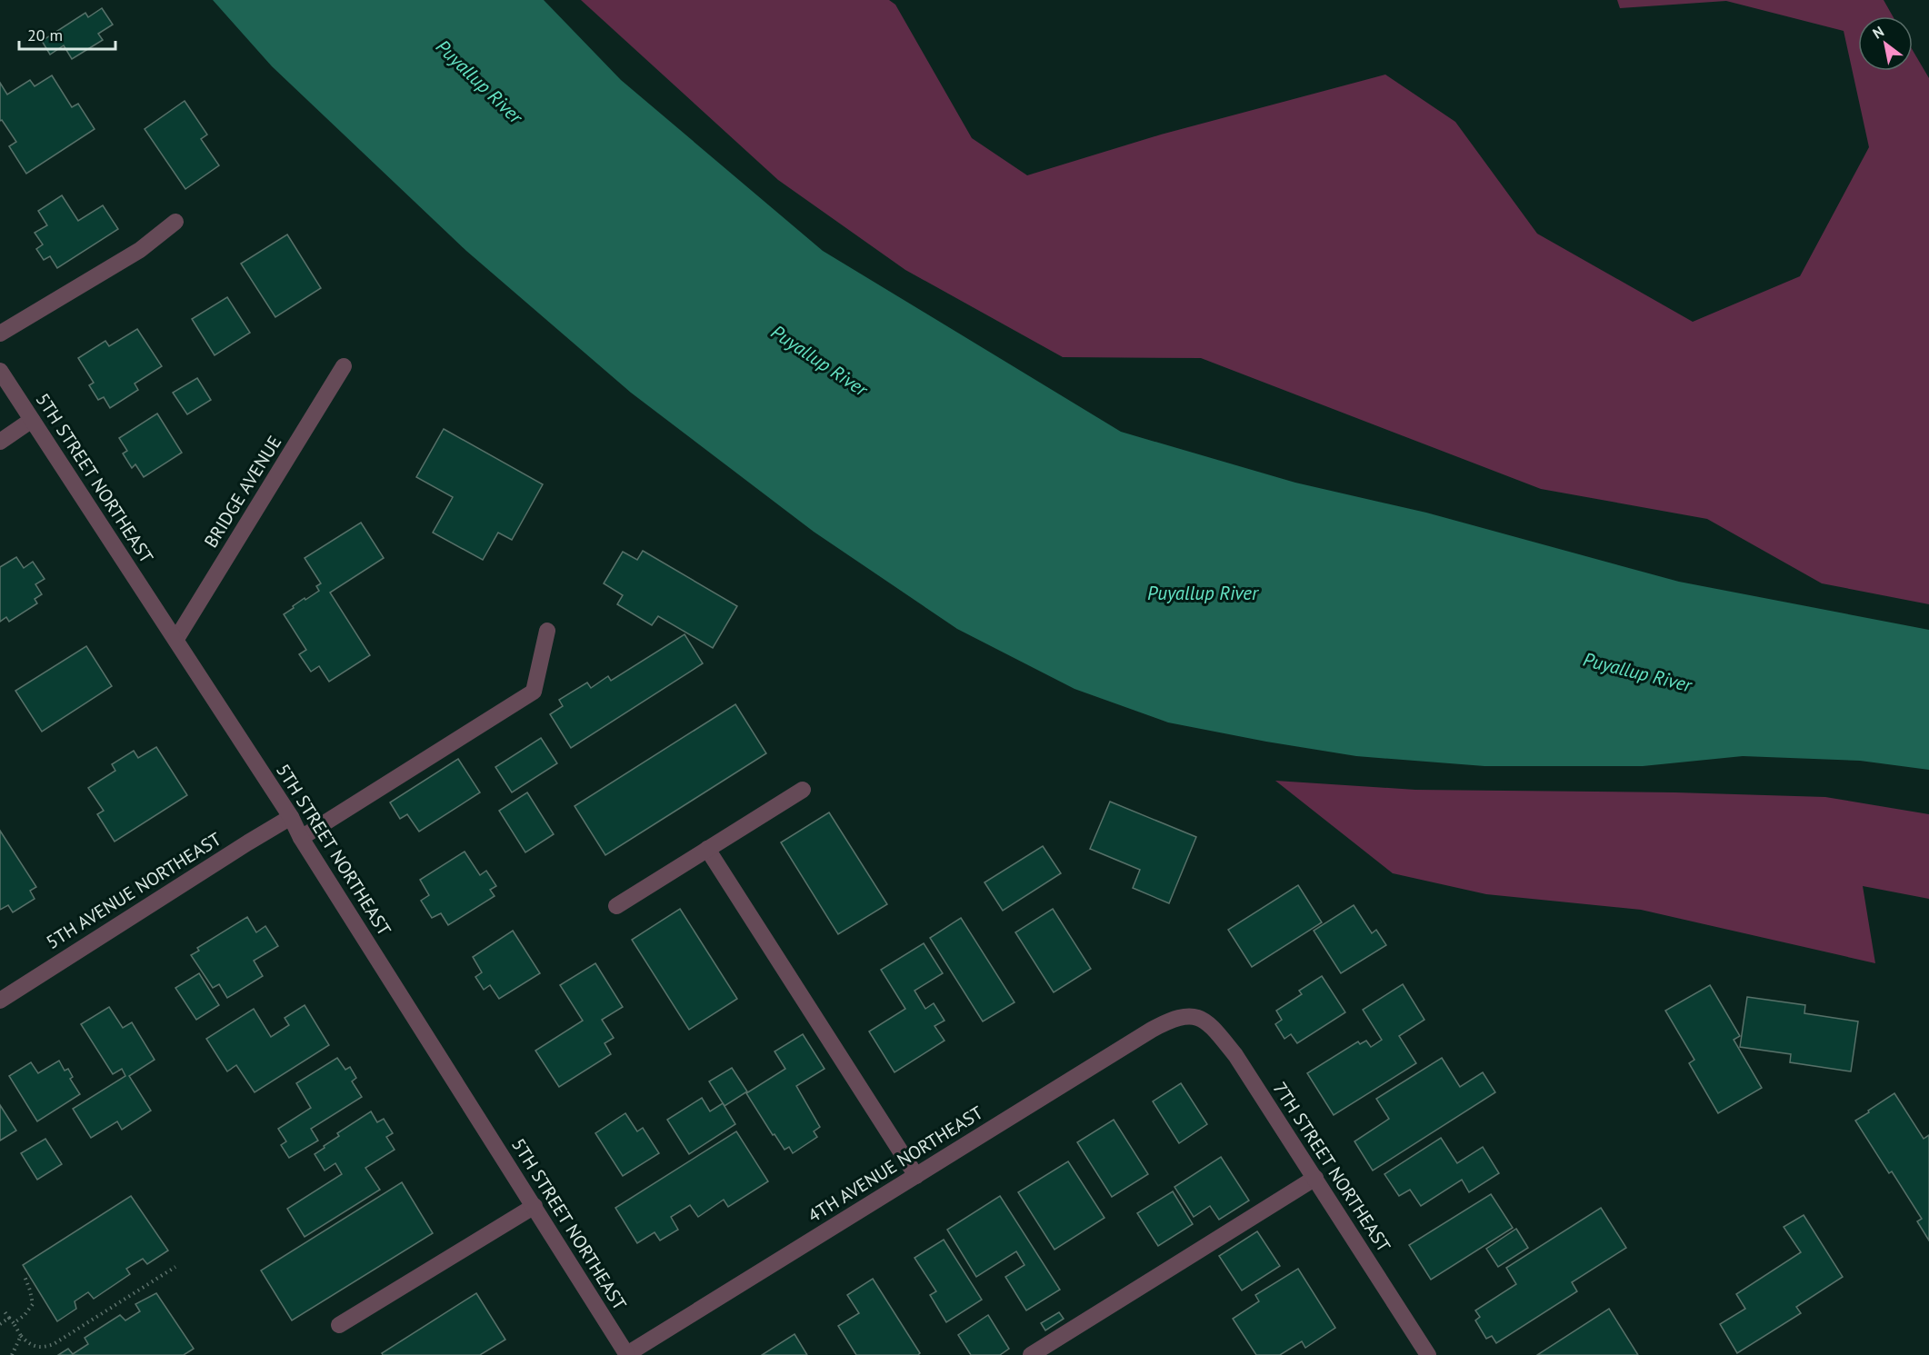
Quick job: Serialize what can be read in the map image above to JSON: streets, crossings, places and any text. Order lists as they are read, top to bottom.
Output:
{
  "streets": {
    "street": [
      "5TH STREET NORTHEAST",
      "BRIDGE AVENUE",
      "5TH AVENUE NORTHEAST",
      "4TH AVENUE NORTHEAST",
      "7TH STREET NORTHEAST"
    ]
  },
  "crossings": [
    ["5TH STREET NORTHEAST", "BRIDGE AVENUE"],
    ["5TH STREET NORTHEAST", "5TH AVENUE NORTHEAST"],
    ["5TH STREET NORTHEAST", "4TH AVENUE NORTHEAST"],
    ["4TH AVENUE NORTHEAST", "7TH STREET NORTHEAST"]
  ],
  "water": ["Puyallup River"],
  "scale_bar": "20 m",
  "north": "top left"
}
